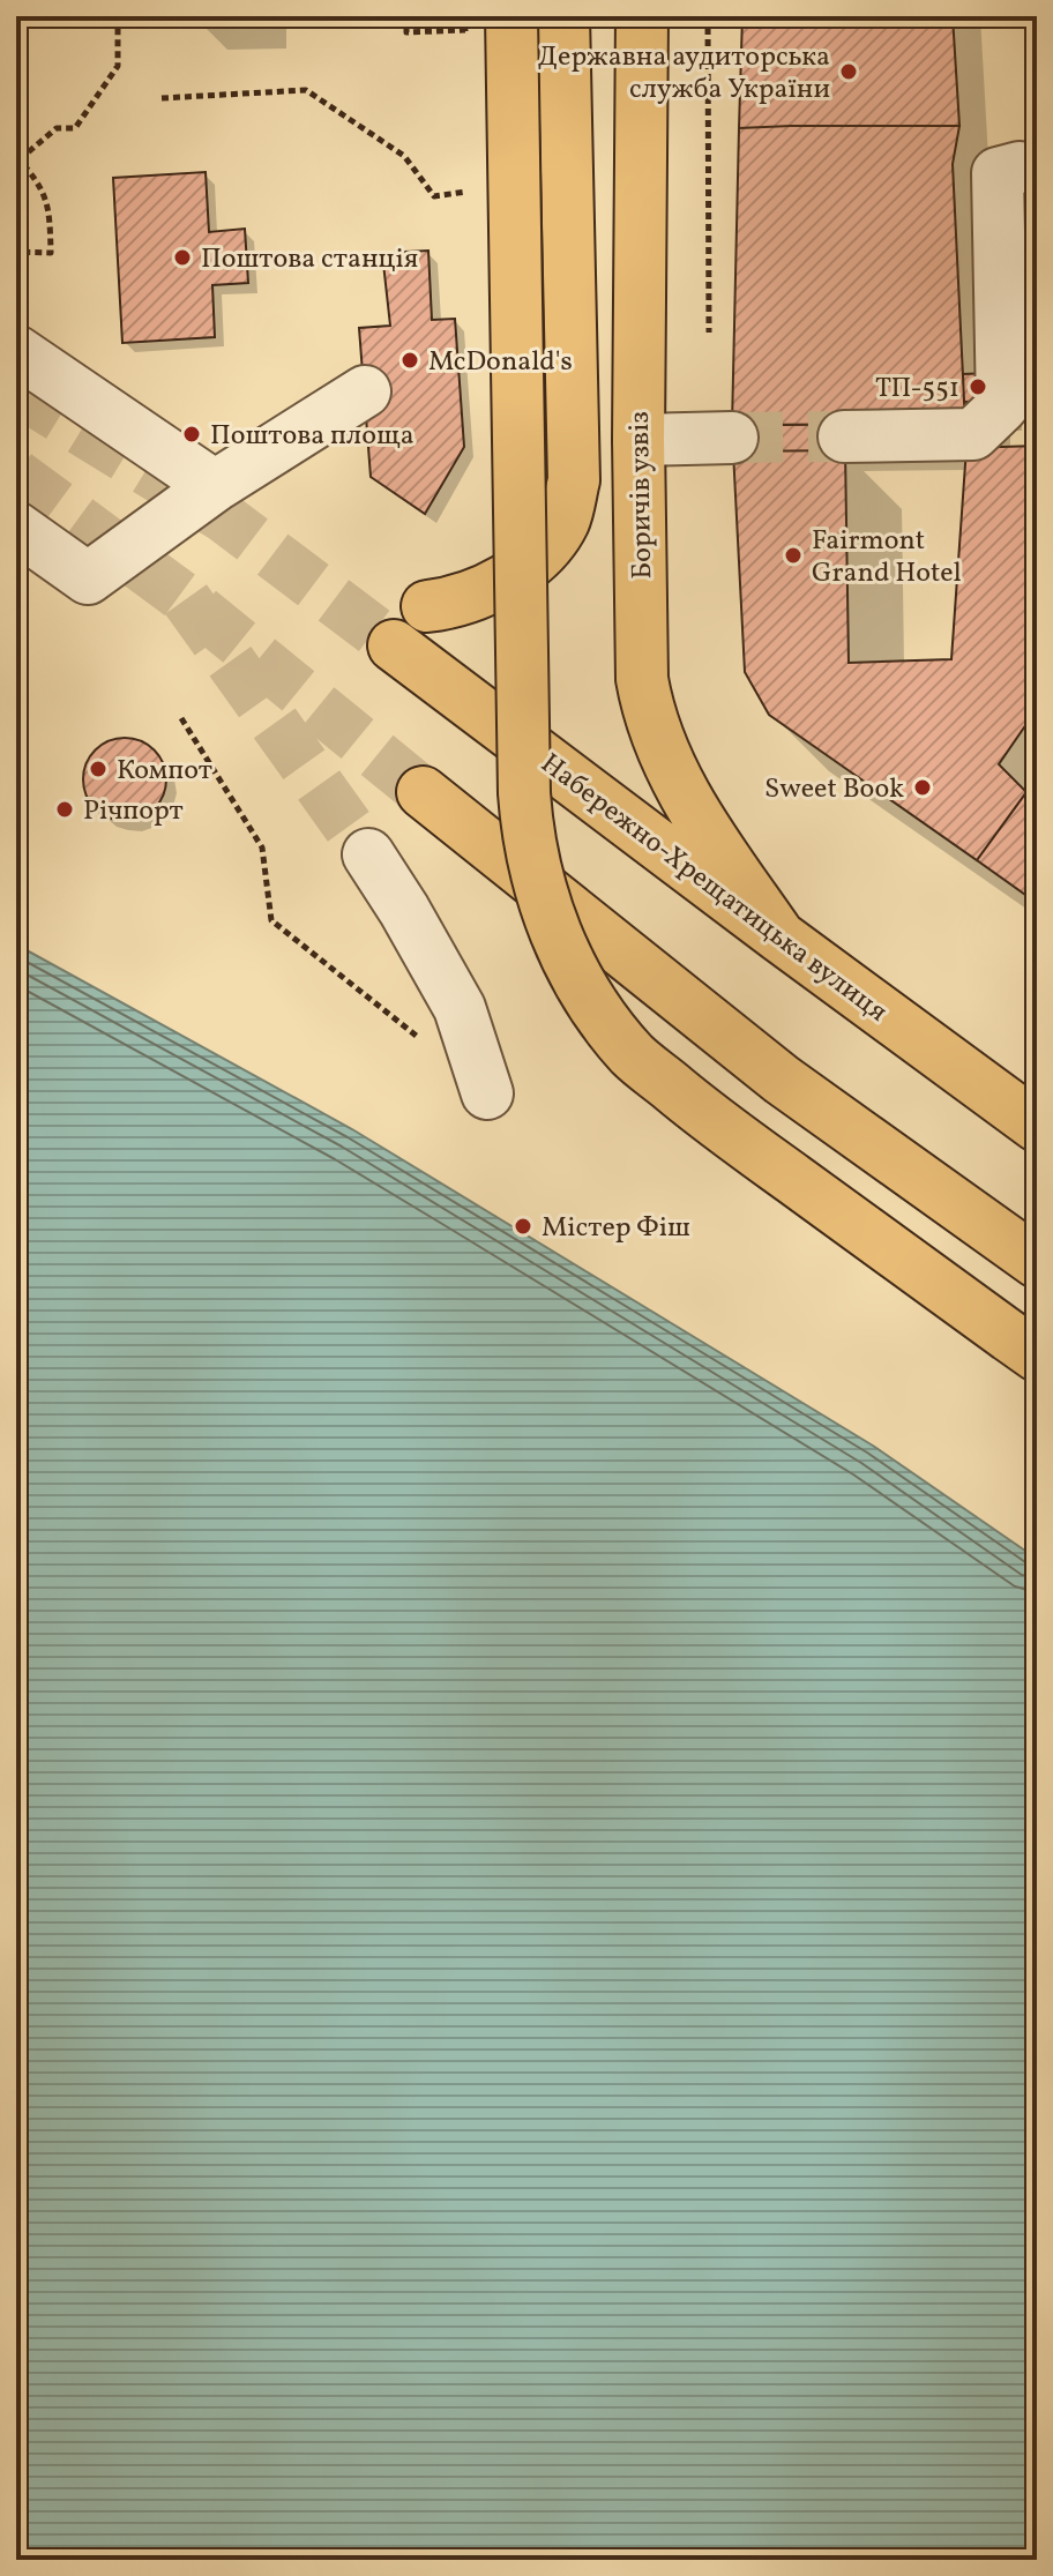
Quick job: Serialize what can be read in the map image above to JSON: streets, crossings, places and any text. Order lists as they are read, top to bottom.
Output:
{
  "streets": {
    "main road": ["Боричів узвіз", "Набережно-Хрещатицька вулиця"]
  },
  "crossings": [
    ["Боричів узвіз", "Набережно-Хрещатицька вулиця"]
  ],
  "places": [
    "Державна аудиторська служба України",
    "Поштова станція",
    "McDonald's",
    "ТП-551",
    "Поштова площа",
    "Fairmont Grand Hotel",
    "Компот",
    "Sweet Book",
    "Річпорт",
    "Містер Фіш"
  ]
}
